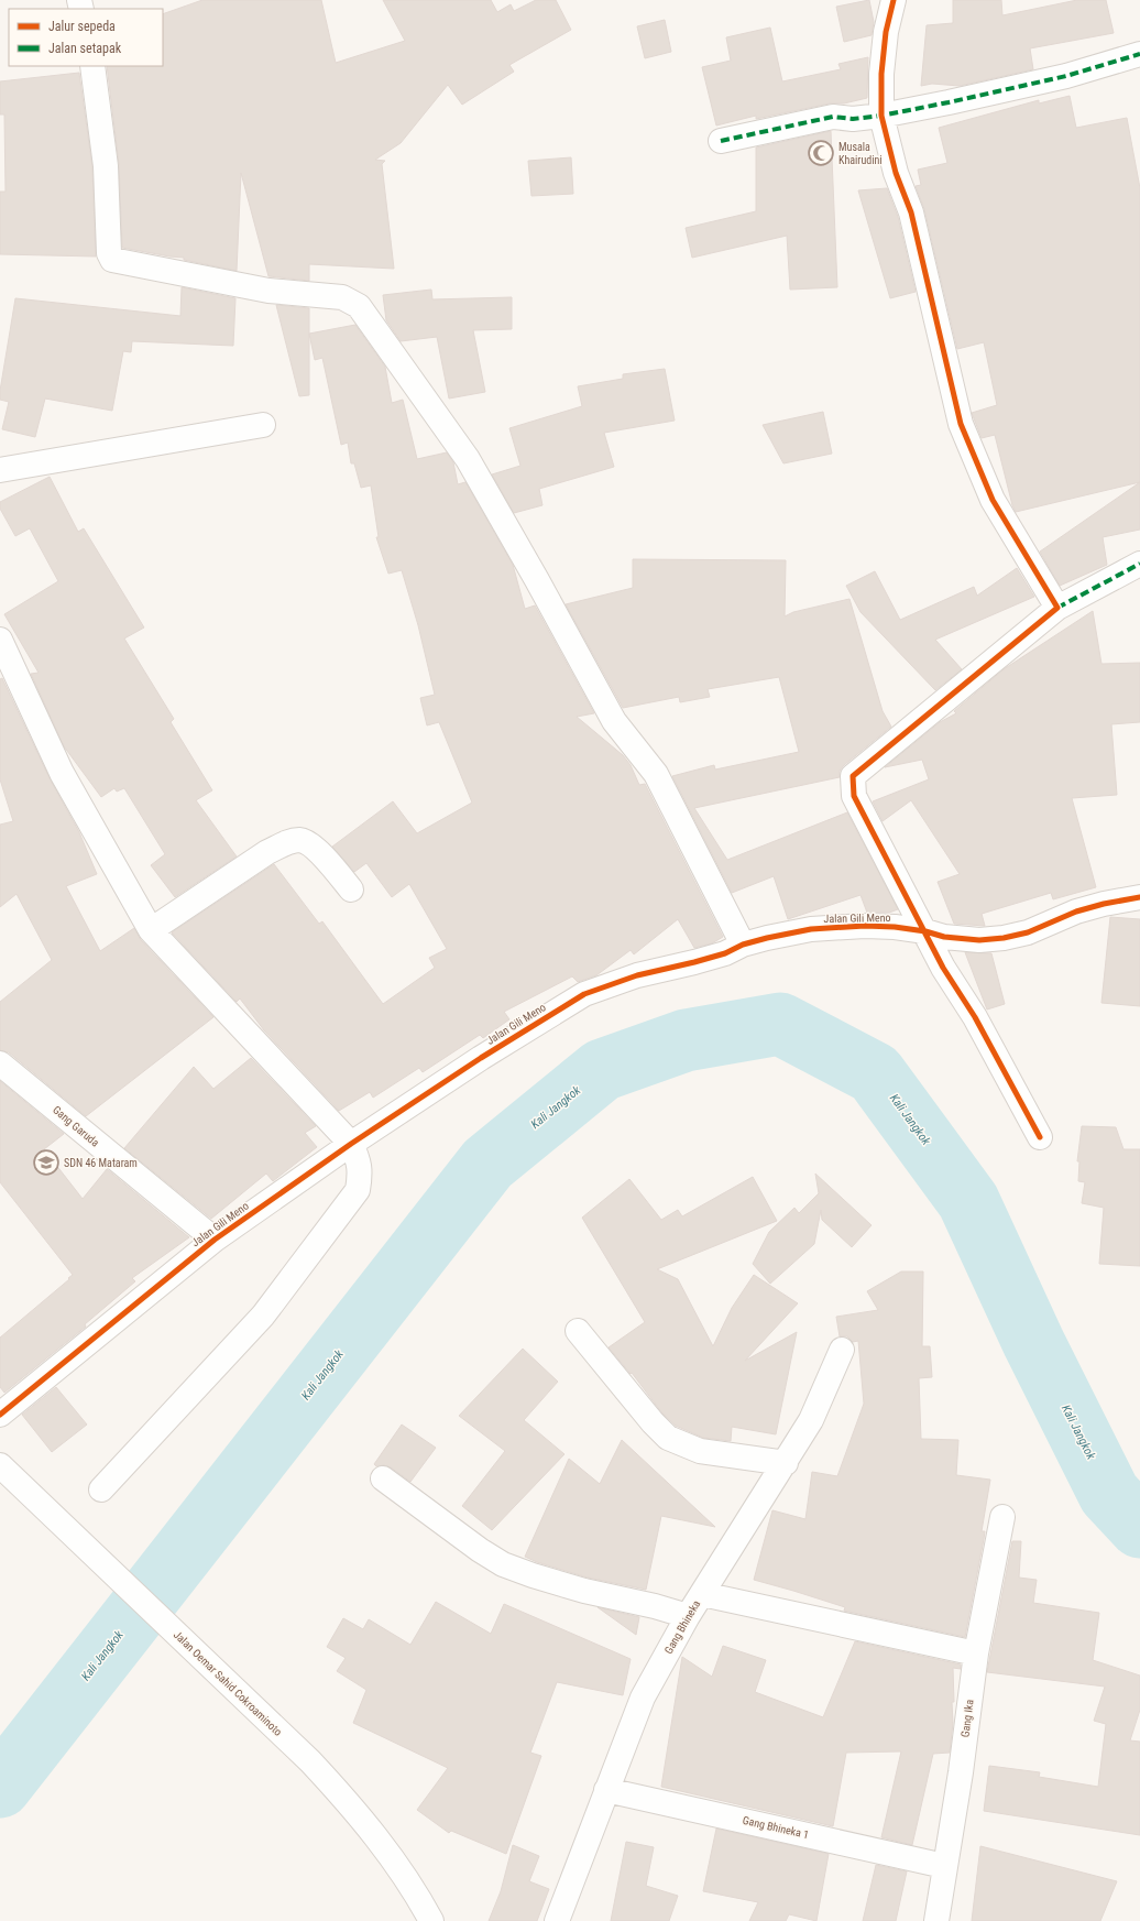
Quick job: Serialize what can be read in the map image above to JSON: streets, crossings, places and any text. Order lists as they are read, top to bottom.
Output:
{
  "streets": {
    "street": [
      "Jalan Gili Meno",
      "Gang Garuda",
      "Gang Bhineka",
      "Jalan Oemar Sahid Cokroaminoto",
      "Gang Ika",
      "Gang Bhineka 1"
    ]
  },
  "crossings": [
    ["Jalan Gili Meno", "Gang Garuda"],
    ["Gang Bhineka", "Gang Bhineka 1"],
    ["Gang Ika", "Gang Bhineka 1"]
  ],
  "water": ["Kali Jangkok"],
  "places": {
    "mosque": ["Musala Khairudini"],
    "school or university": ["SDN 46 Mataram"]
  },
  "legend": ["Jalur sepeda", "Jalan setapak"]
}
